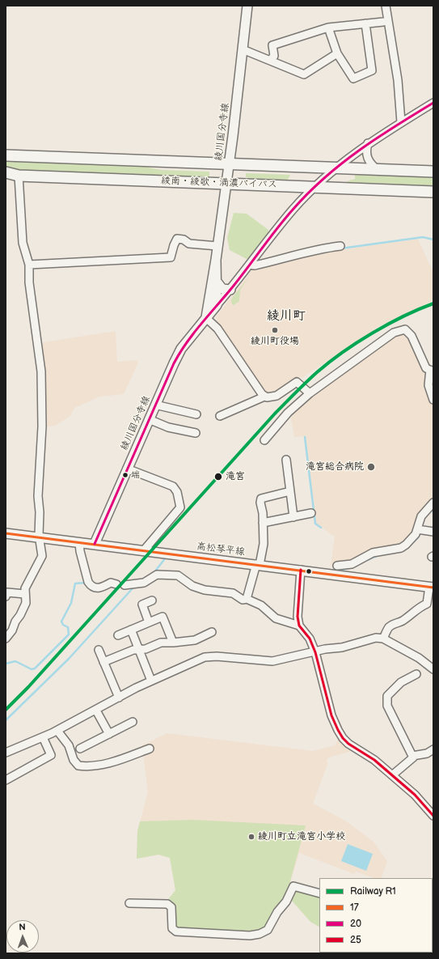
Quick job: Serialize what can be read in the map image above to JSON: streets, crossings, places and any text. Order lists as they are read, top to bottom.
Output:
{
  "streets": {
    "highway": ["綾南・綾歌・満濃バイパス"],
    "main road": ["綾川国分寺線", "高松琴平線"]
  },
  "crossings": [
    ["綾川国分寺線", "綾南・綾歌・満濃バイパス"],
    ["綾川国分寺線", "高松琴平線"]
  ],
  "districts": ["綾川町"],
  "places": [
    "綾川町役場",
    "滝宮総合病院",
    "端",
    "滝宮",
    "綾川町立滝宮小学校"
  ],
  "lines": [
    "transit line 20",
    "rail line R1",
    "transit line 17",
    "transit line 25"
  ],
  "legend": [
    "Railway R1",
    "17",
    "20",
    "25"
  ],
  "north": "top"
}
